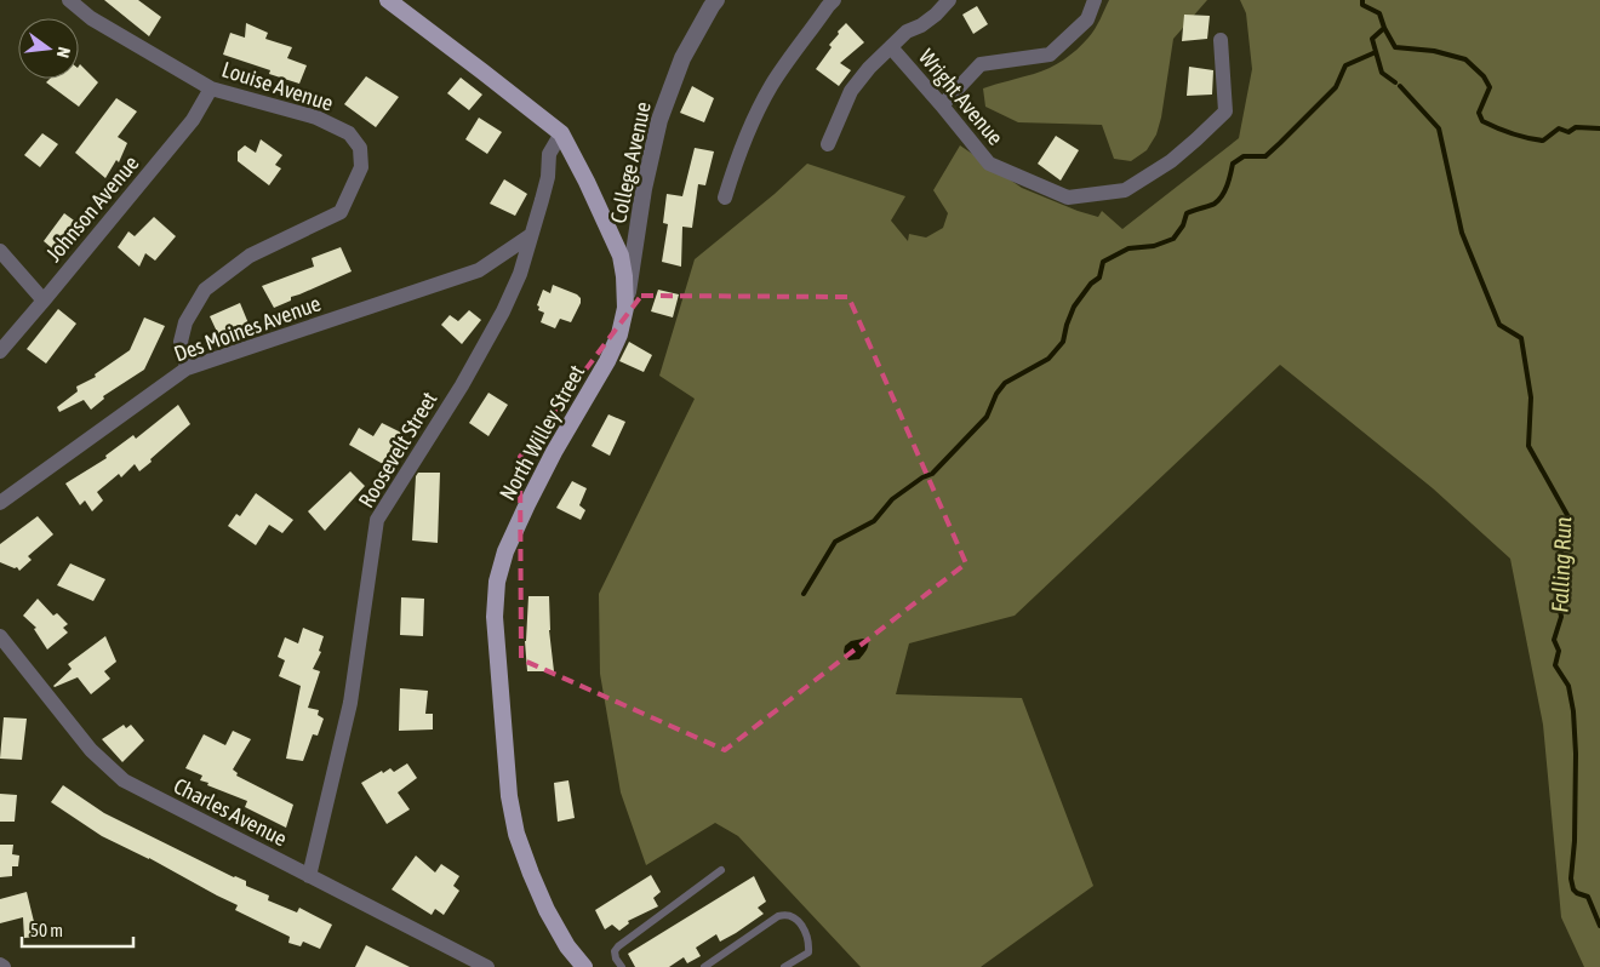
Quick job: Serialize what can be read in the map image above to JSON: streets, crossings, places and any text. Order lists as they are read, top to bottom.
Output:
{
  "streets": {
    "main road": ["North Willey Street"],
    "street": [
      "Louise Avenue",
      "Wright Avenue",
      "College Avenue",
      "Johnson Avenue",
      "Des Moines Avenue",
      "Roosevelt Street",
      "Charles Avenue"
    ]
  },
  "crossings": [
    ["Louise Avenue", "Johnson Avenue"],
    ["Louise Avenue", "Des Moines Avenue"],
    ["College Avenue", "North Willey Street"],
    ["Des Moines Avenue", "Roosevelt Street"],
    ["North Willey Street", "Roosevelt Street"],
    ["Roosevelt Street", "Charles Avenue"]
  ],
  "water": ["Falling Run"],
  "scale_bar": "50 m",
  "north": "right"
}
